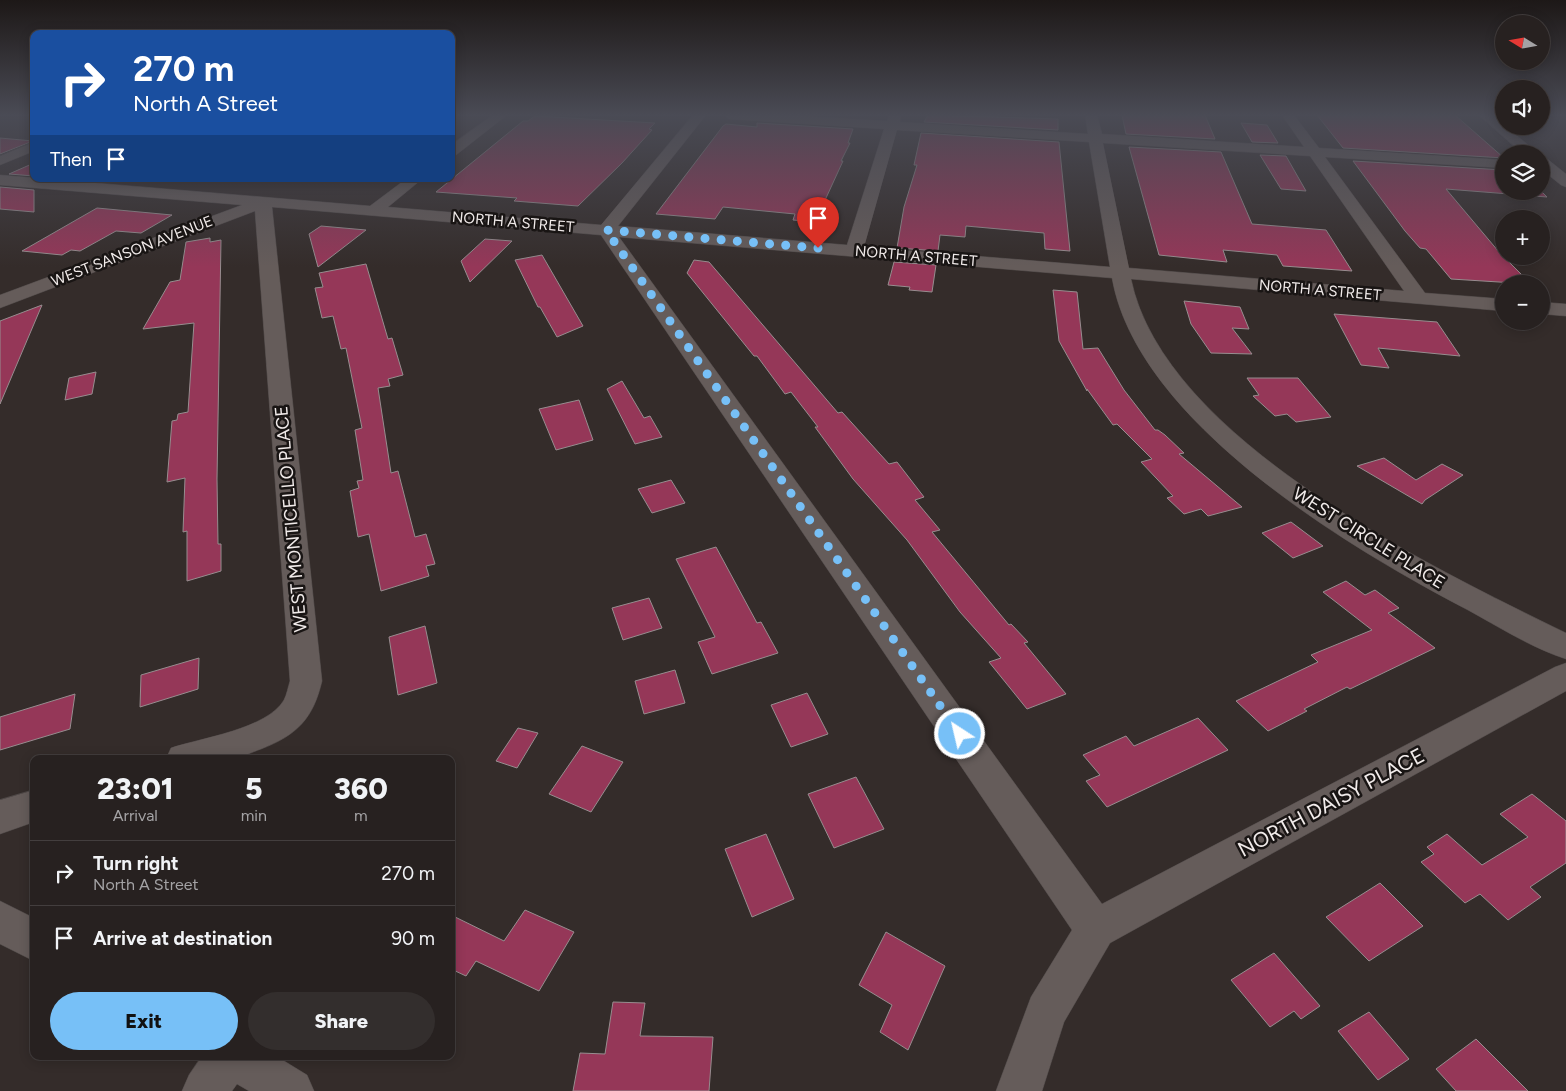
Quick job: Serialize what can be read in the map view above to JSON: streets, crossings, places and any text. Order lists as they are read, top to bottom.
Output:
{
  "streets": {
    "street": [
      "NORTH A STREET",
      "WEST SANSON AVENUE",
      "WEST MONTICELLO PLACE",
      "WEST CIRCLE PLACE",
      "NORTH DAISY PLACE"
    ]
  },
  "crossings": [
    ["NORTH A STREET", "WEST SANSON AVENUE"],
    ["NORTH A STREET", "WEST MONTICELLO PLACE"],
    ["NORTH A STREET", "WEST CIRCLE PLACE"],
    ["WEST SANSON AVENUE", "WEST MONTICELLO PLACE"]
  ],
  "north": "left",
  "page": {
    "map_buttons": ["+", "−"],
    "turn": ["270 m", "North A Street"],
    "then": "Then",
    "eta": [
      "23:01",
      "Arrival",
      "5",
      "min",
      "360",
      "m"
    ],
    "list": [
      {
        "name": "Turn right",
        "note": "North A Street",
        "value": "270 m"
      },
      {
        "name": "Arrive at destination",
        "value": "90 m"
      }
    ],
    "buttons": ["Exit", "Share"]
  }
}
